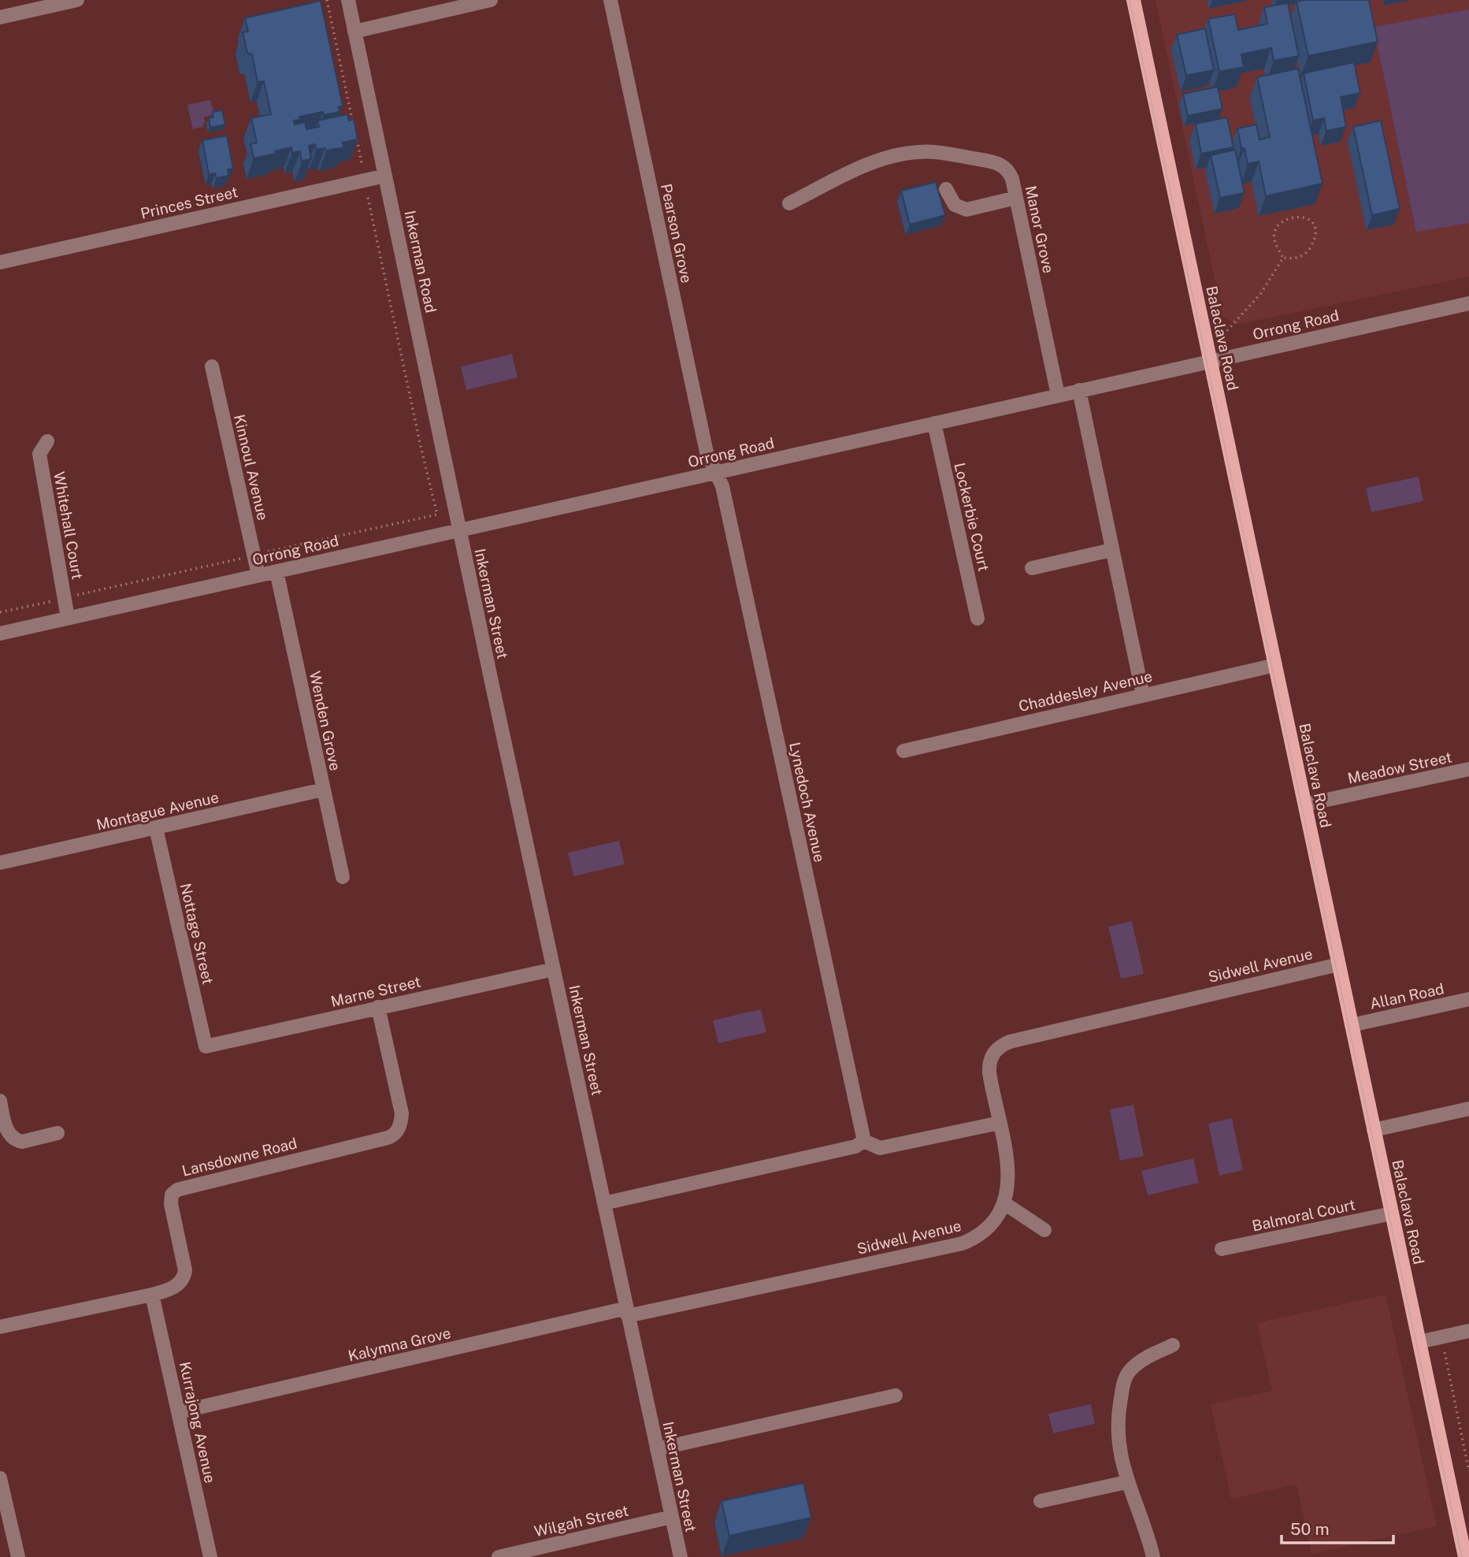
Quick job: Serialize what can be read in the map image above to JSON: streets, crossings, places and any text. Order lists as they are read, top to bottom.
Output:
{
  "streets": {
    "main road": ["Balaclava Road"],
    "street": [
      "Princes Street",
      "Manor Grove",
      "Pearson Grove",
      "Inkerman Road",
      "Orrong Road",
      "Kinnoul Avenue",
      "Lockerbie Court",
      "Whitehall Court",
      "Inkerman Street",
      "Chaddesley Avenue",
      "Wenden Grove",
      "Meadow Street",
      "Lynedoch Avenue",
      "Montague Avenue",
      "Nottage Street",
      "Sidwell Avenue",
      "Marne Street",
      "Allan Road",
      "Lansdowne Road",
      "Balmoral Court",
      "Kalymna Grove",
      "Kurrajong Avenue",
      "Wilgah Street"
    ]
  },
  "crossings": [
    ["Princes Street", "Inkerman Road"],
    ["Manor Grove", "Orrong Road"],
    ["Pearson Grove", "Orrong Road"],
    ["Pearson Grove", "Lynedoch Avenue"],
    ["Inkerman Road", "Orrong Road"],
    ["Inkerman Road", "Inkerman Street"],
    ["Orrong Road", "Balaclava Road"],
    ["Orrong Road", "Kinnoul Avenue"],
    ["Orrong Road", "Lockerbie Court"],
    ["Orrong Road", "Whitehall Court"],
    ["Orrong Road", "Inkerman Street"],
    ["Orrong Road", "Wenden Grove"],
    ["Orrong Road", "Lynedoch Avenue"],
    ["Balaclava Road", "Chaddesley Avenue"],
    ["Balaclava Road", "Meadow Street"],
    ["Balaclava Road", "Sidwell Avenue"],
    ["Balaclava Road", "Allan Road"],
    ["Balaclava Road", "Balmoral Court"],
    ["Inkerman Street", "Sidwell Avenue"],
    ["Inkerman Street", "Marne Street"],
    ["Inkerman Street", "Kalymna Grove"],
    ["Inkerman Street", "Wilgah Street"],
    ["Wenden Grove", "Montague Avenue"],
    ["Montague Avenue", "Nottage Street"],
    ["Nottage Street", "Marne Street"],
    ["Sidwell Avenue", "Kalymna Grove"],
    ["Marne Street", "Lansdowne Road"],
    ["Lansdowne Road", "Kurrajong Avenue"],
    ["Kalymna Grove", "Kurrajong Avenue"]
  ],
  "scale_bar": "50 m"
}
